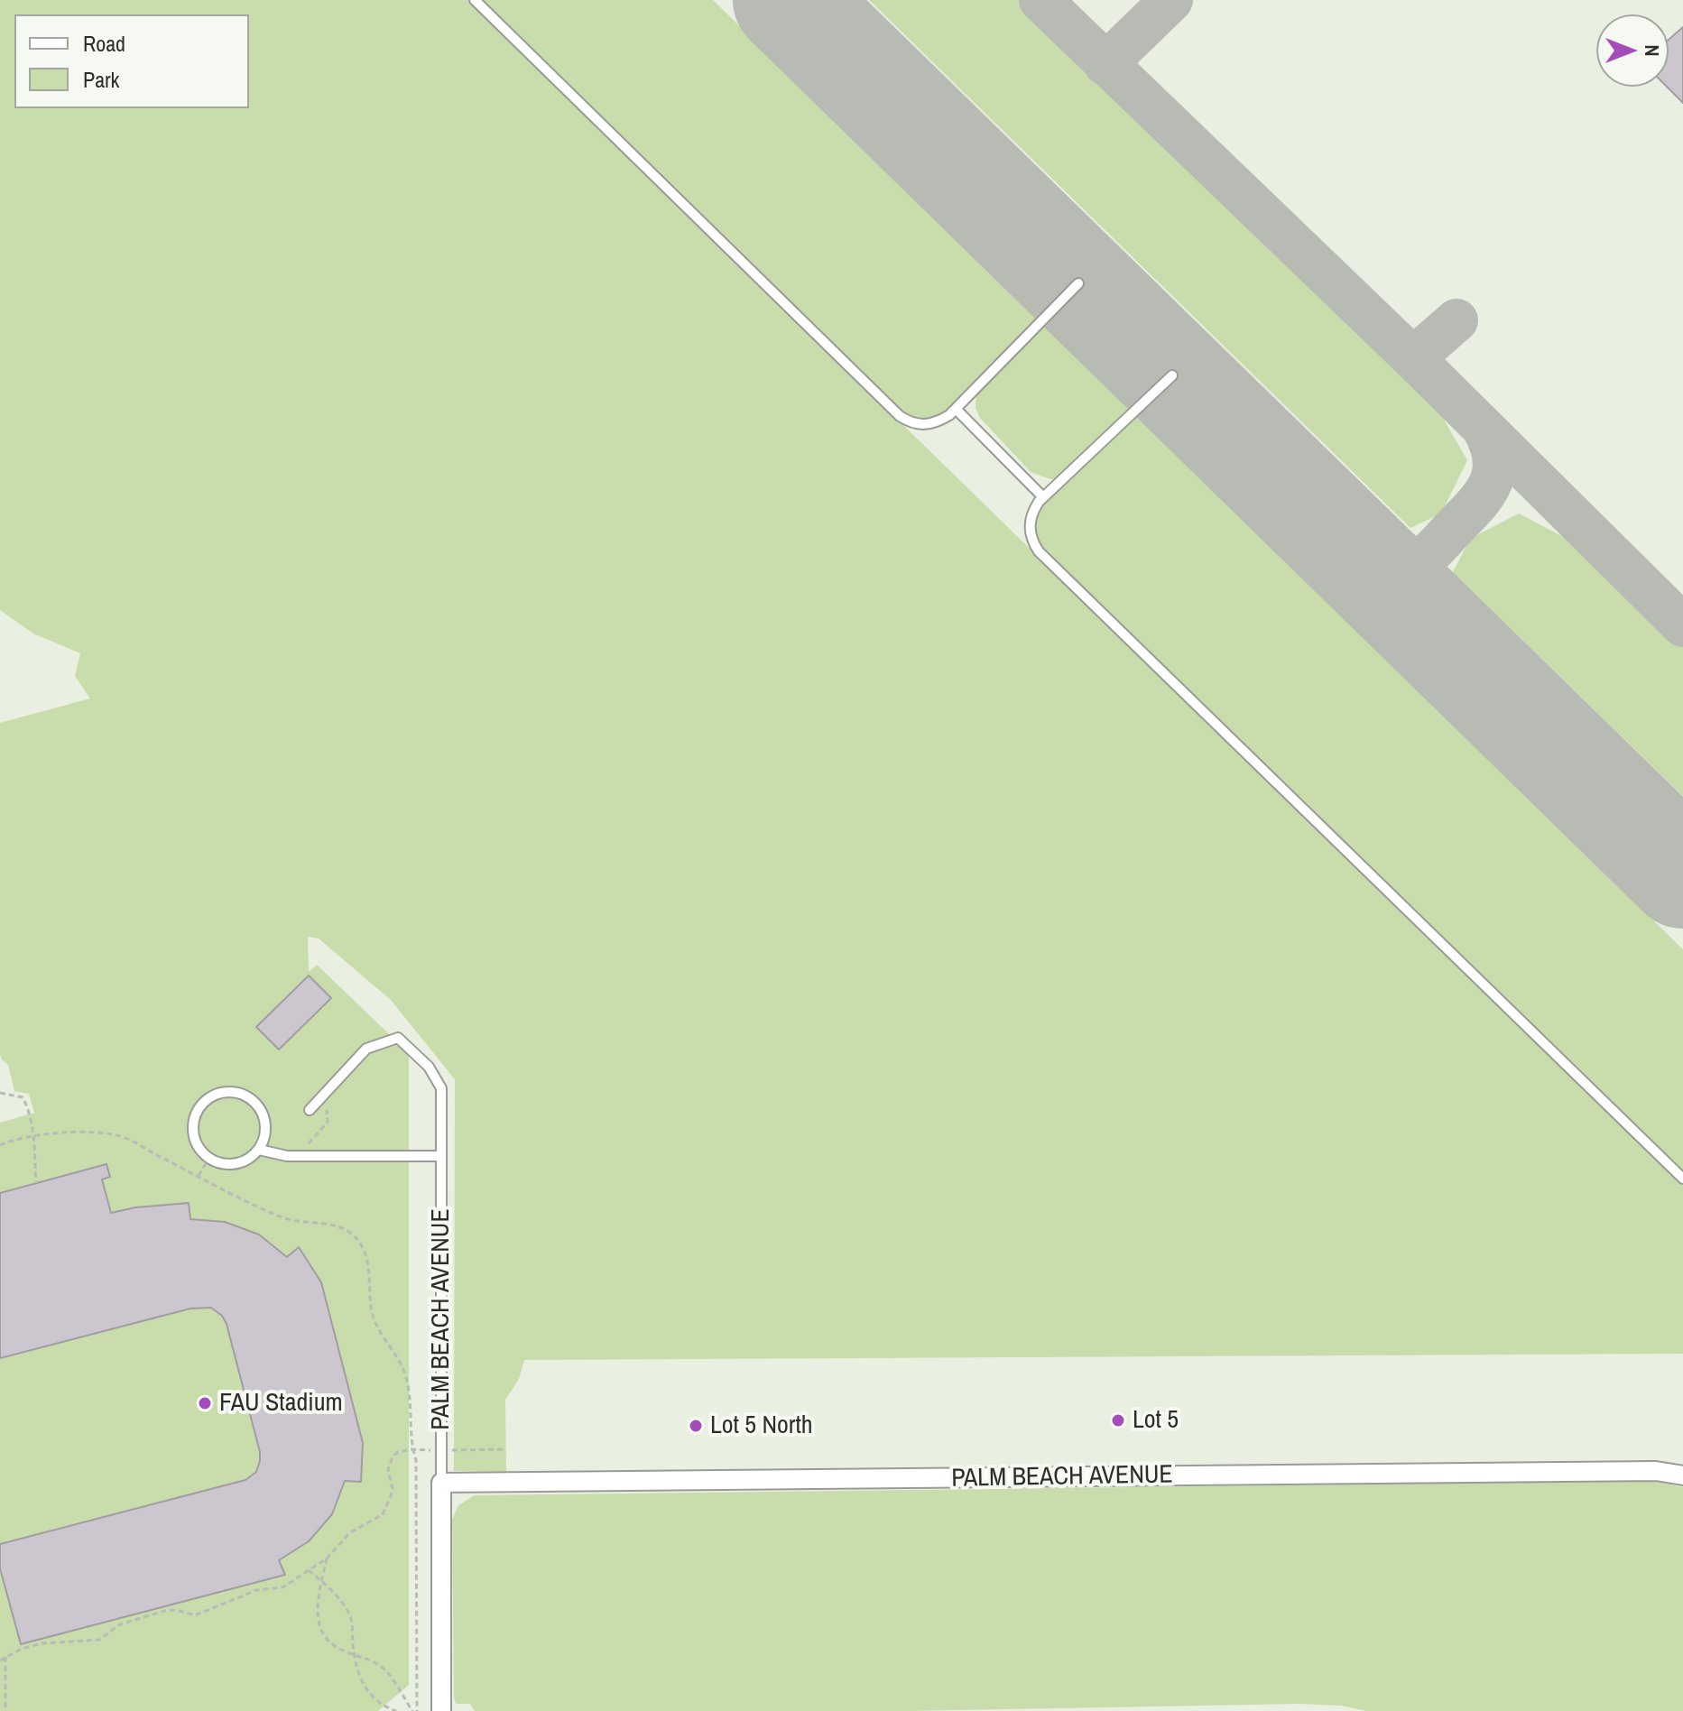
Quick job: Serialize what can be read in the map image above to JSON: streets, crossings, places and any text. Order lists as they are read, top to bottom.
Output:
{
  "streets": {
    "street": ["PALM BEACH AVENUE"]
  },
  "places": ["FAU Stadium", "Lot 5", "Lot 5 North"],
  "legend": ["Road", "Park"],
  "north": "right"
}
